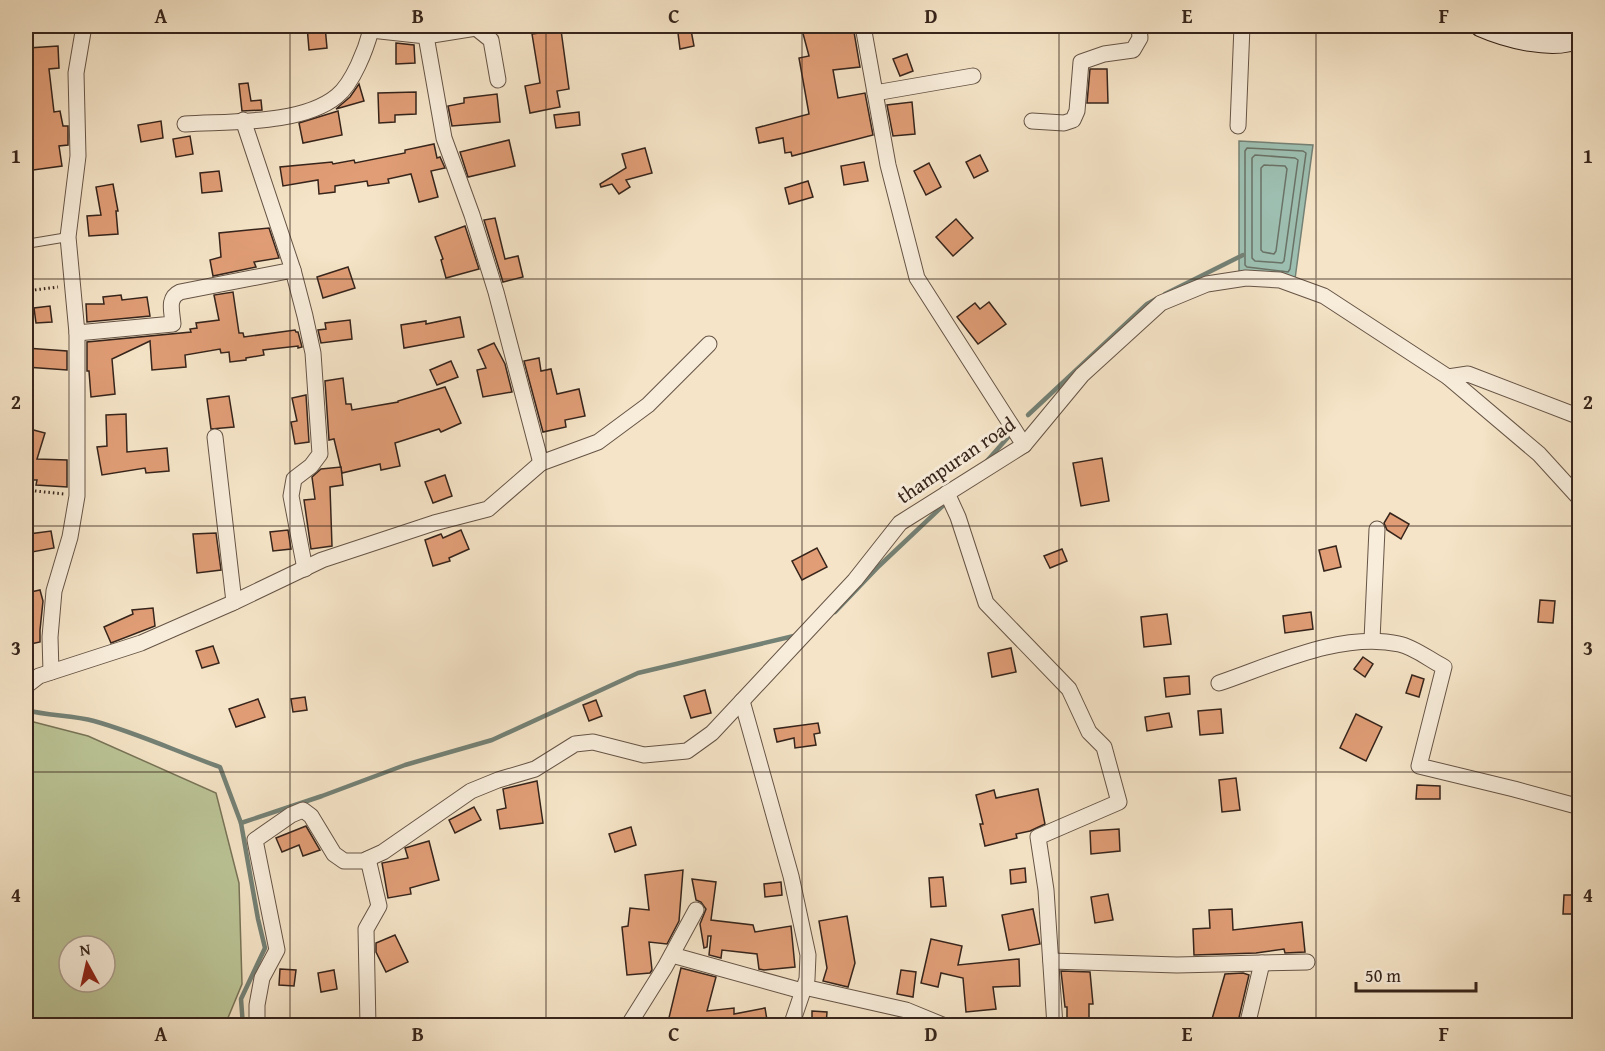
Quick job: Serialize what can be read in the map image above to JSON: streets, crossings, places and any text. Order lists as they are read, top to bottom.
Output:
{
  "streets": {
    "street": ["thampuran road"]
  },
  "scale_bar": "50 m",
  "north": "top",
  "grid": {
    "columns": [
      "A",
      "B",
      "C",
      "D",
      "E",
      "F"
    ],
    "rows": [
      "1",
      "2",
      "3",
      "4"
    ]
  }
}
